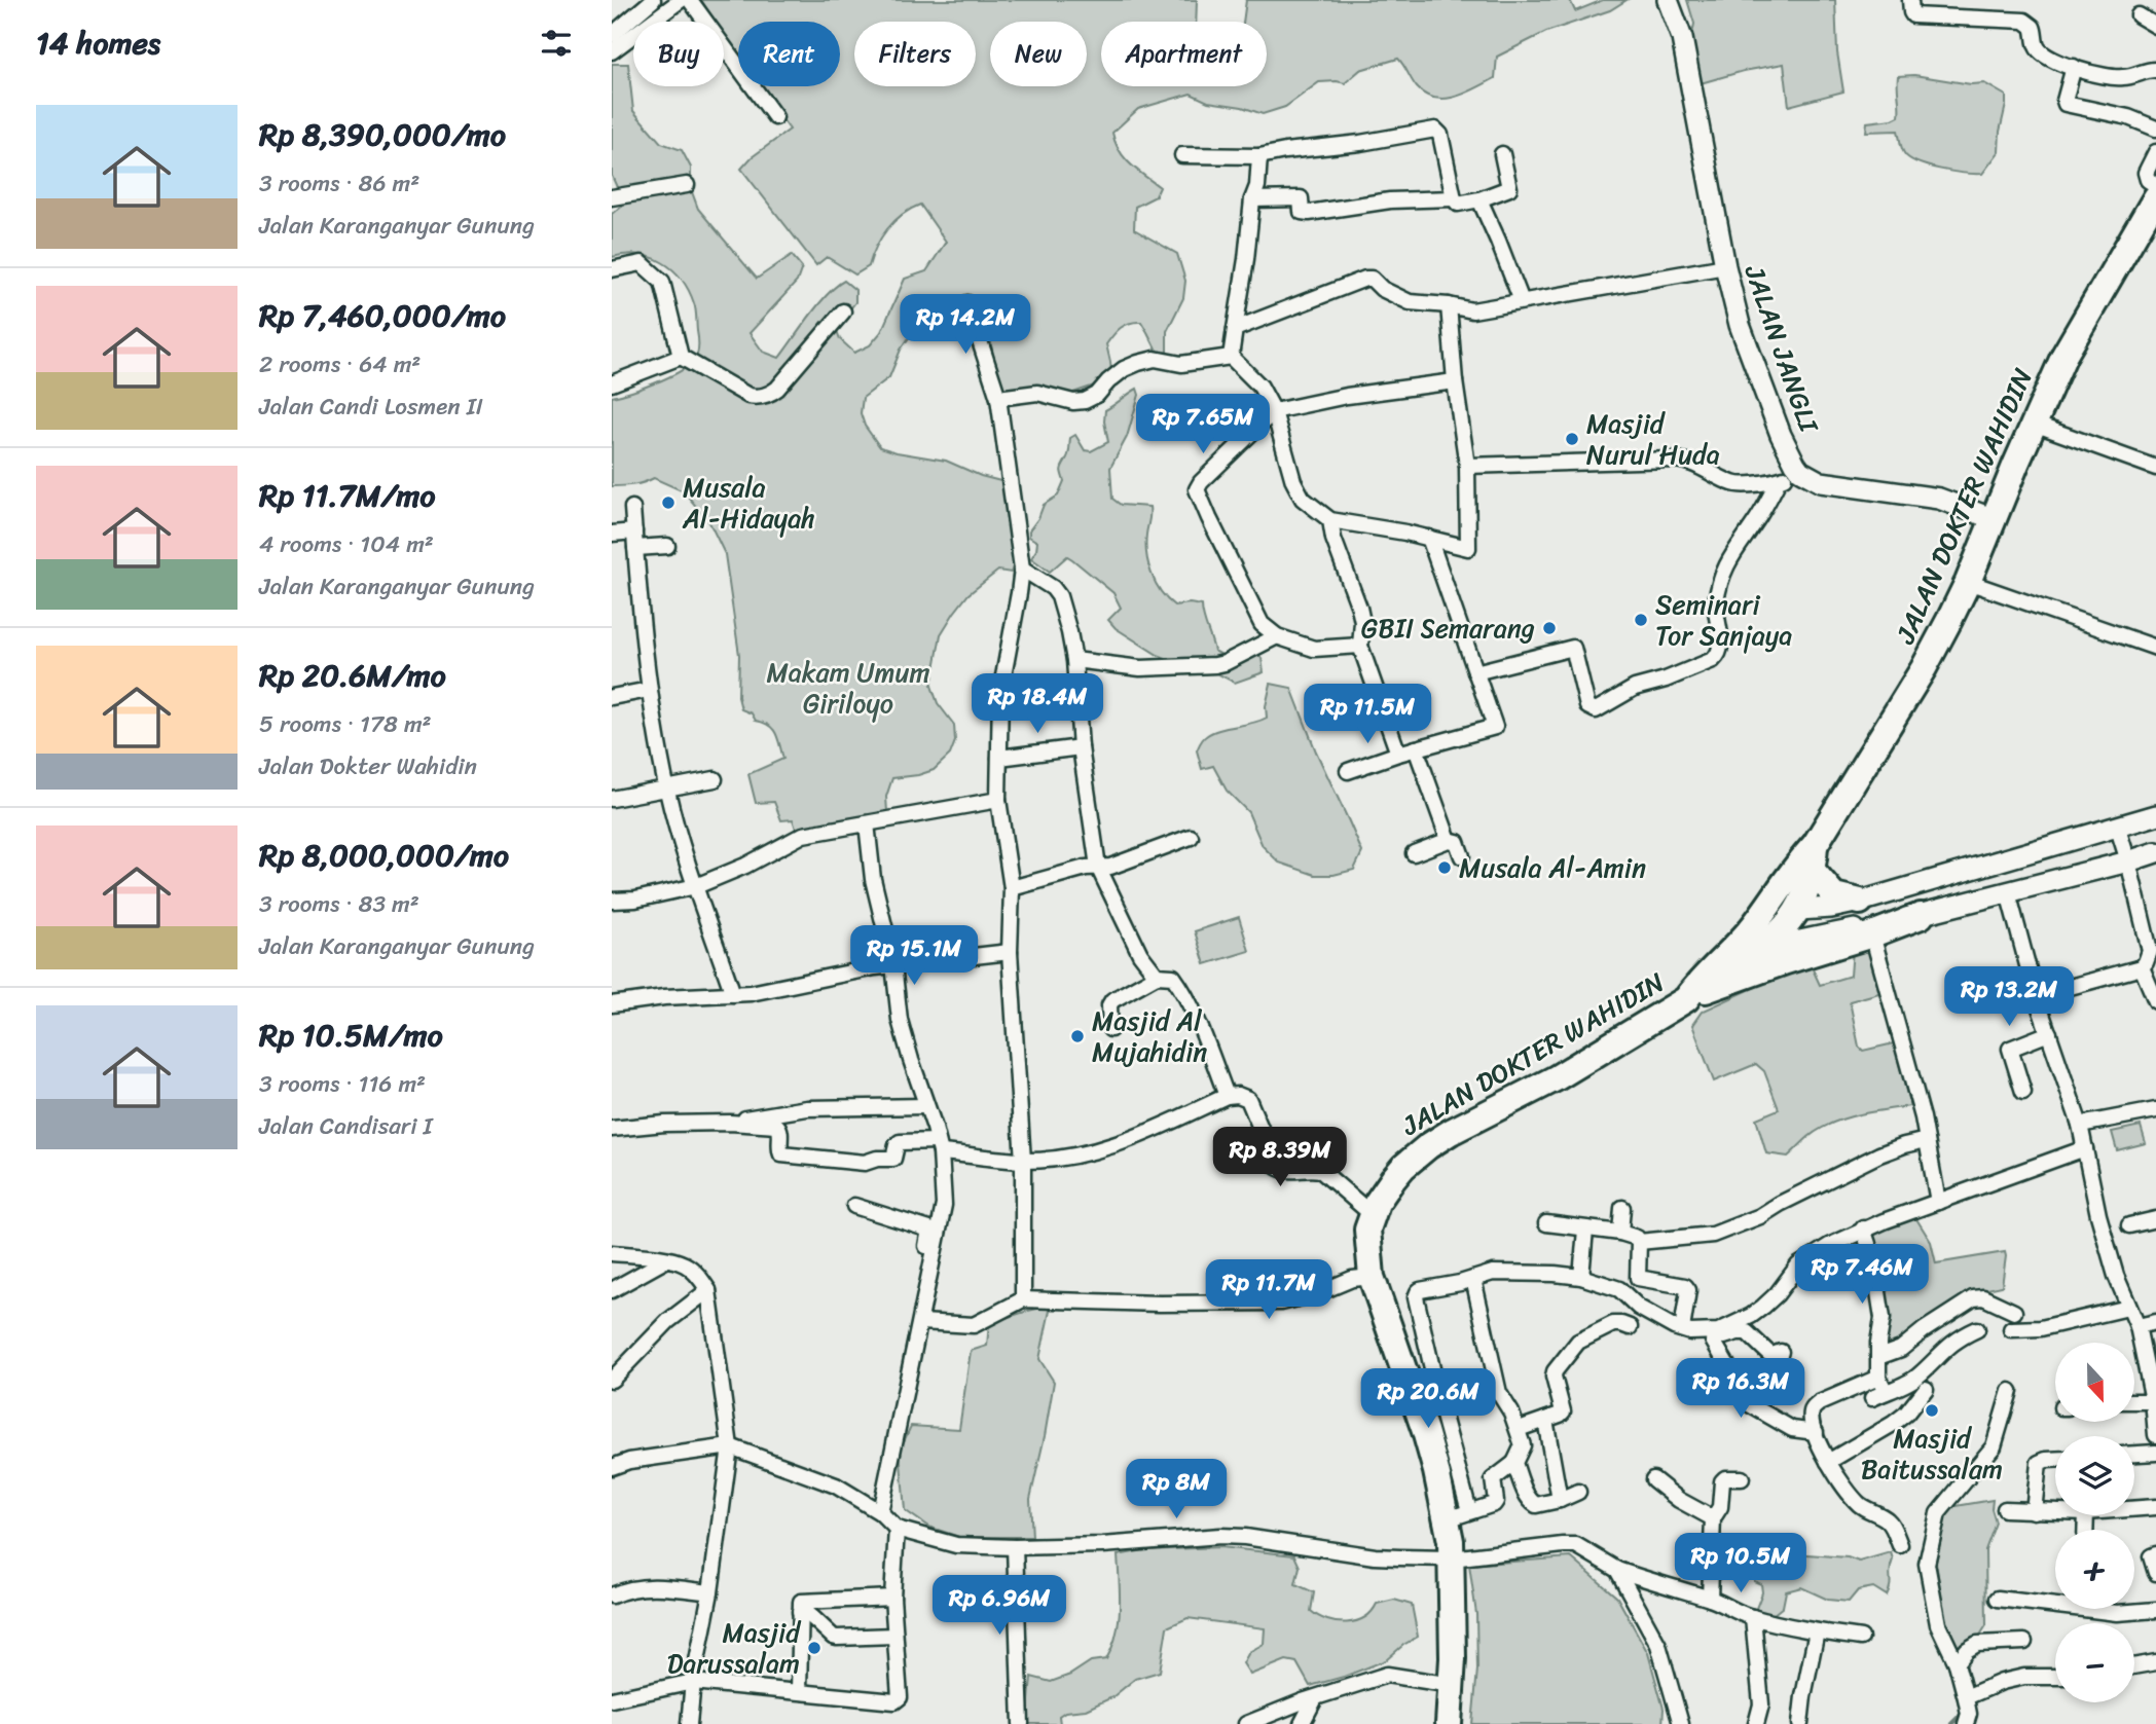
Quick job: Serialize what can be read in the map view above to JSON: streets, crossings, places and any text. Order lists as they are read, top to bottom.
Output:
{
  "streets": {
    "highway": ["JALAN DOKTER WAHIDIN"],
    "main road": ["JALAN JANGLI"]
  },
  "crossings": [
    ["JALAN JANGLI", "JALAN DOKTER WAHIDIN"]
  ],
  "parks": ["Makam Umum Giriloyo"],
  "places": [
    "Masjid Nurul Huda",
    "Musala Al-Hidayah",
    "Seminari Tor Sanjaya",
    "GBII Semarang",
    "Musala Al-Amin",
    "Masjid Al Mujahidin",
    "Masjid Baitussalam",
    "Masjid Darussalam"
  ],
  "north": "bottom",
  "page": {
    "heading": "14 homes",
    "chip": [
      "Buy",
      "Rent",
      "Filters",
      "New",
      "Apartment"
    ],
    "list": [
      {
        "name": "Rp 8,390,000/mo",
        "note": "3 rooms · 86 m² · Jalan Karanganyar Gunung"
      },
      {
        "name": "Rp 7,460,000/mo",
        "note": "2 rooms · 64 m² · Jalan Candi Losmen II"
      },
      {
        "name": "Rp 11.7M/mo",
        "note": "4 rooms · 104 m² · Jalan Karanganyar Gunung"
      },
      {
        "name": "Rp 20.6M/mo",
        "note": "5 rooms · 178 m² · Jalan Dokter Wahidin"
      },
      {
        "name": "Rp 8,000,000/mo",
        "note": "3 rooms · 83 m² · Jalan Karanganyar Gunung"
      },
      {
        "name": "Rp 10.5M/mo",
        "note": "3 rooms · 116 m² · Jalan Candisari I"
      }
    ],
    "price": [
      "Rp 14.2M",
      "Rp 7.65M",
      "Rp 18.4M",
      "Rp 11.5M",
      "Rp 15.1M",
      "Rp 13.2M",
      "Rp 8.39M",
      "Rp 7.46M",
      "Rp 11.7M",
      "Rp 16.3M",
      "Rp 20.6M",
      "Rp 8M",
      "Rp 10.5M",
      "Rp 6.96M"
    ],
    "map_buttons": ["+", "−"]
  }
}
